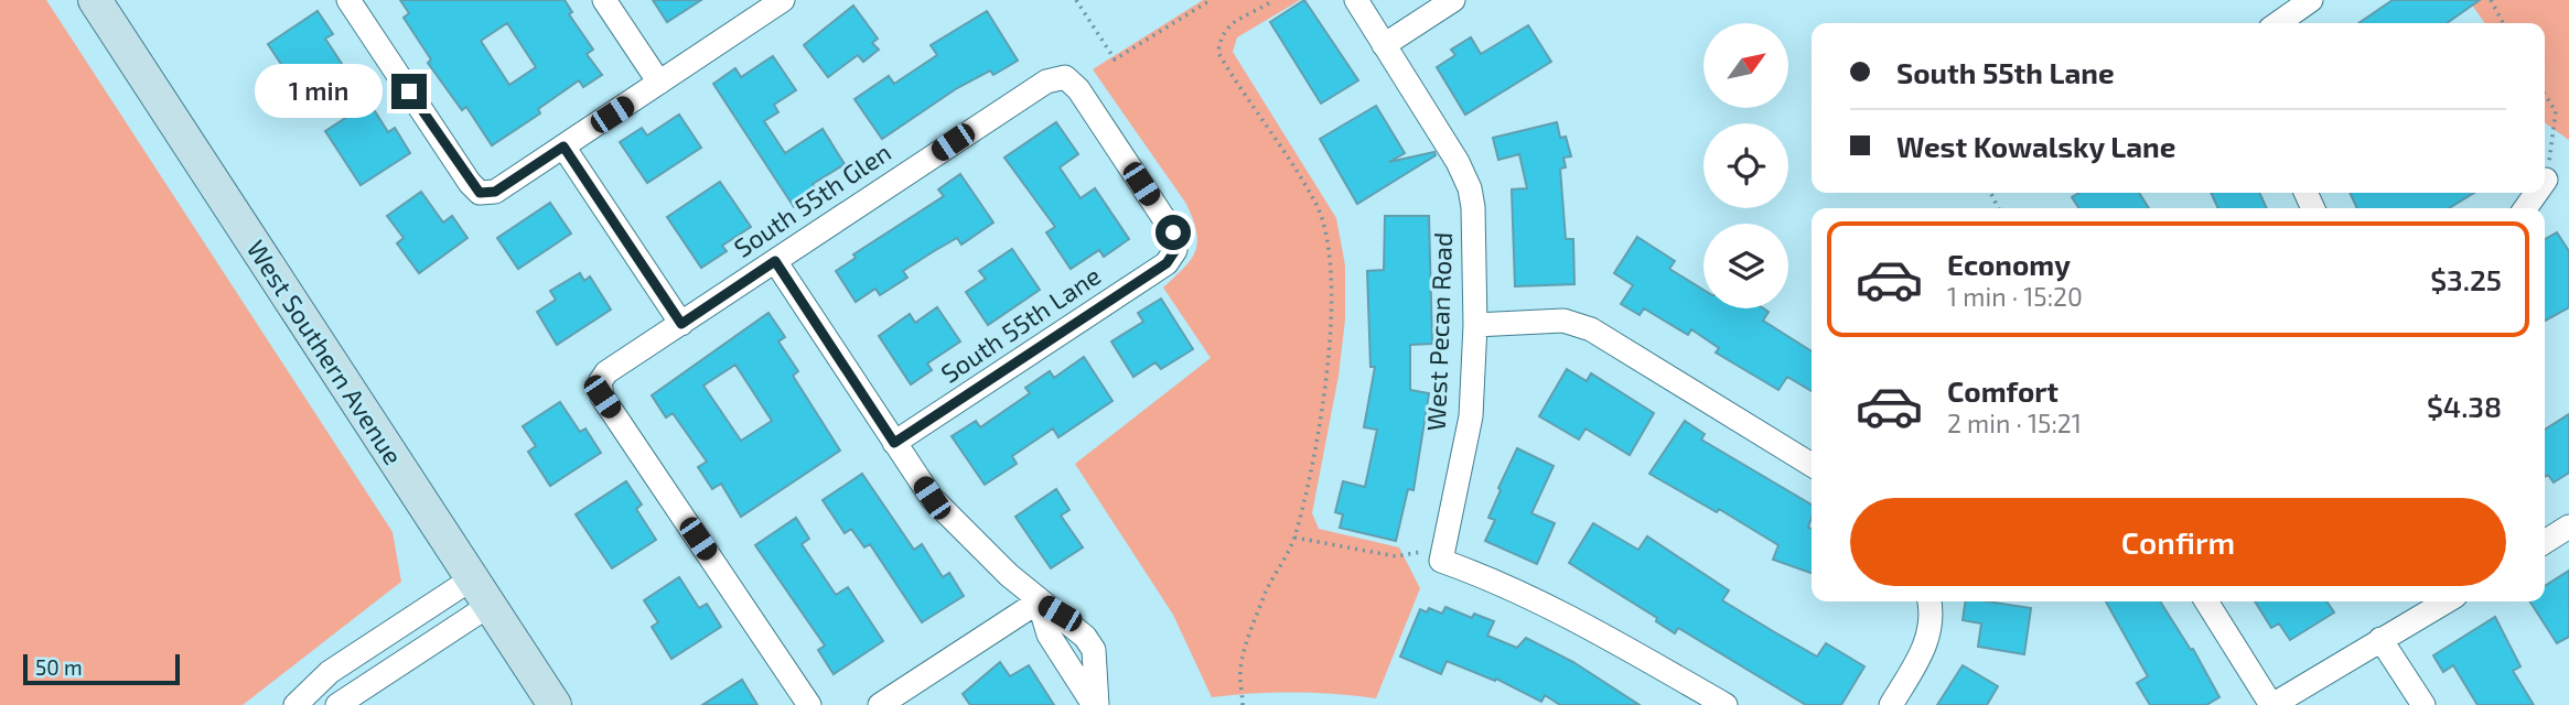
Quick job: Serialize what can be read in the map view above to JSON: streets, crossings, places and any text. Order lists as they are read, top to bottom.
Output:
{
  "streets": {
    "main road": ["West Southern Avenue"],
    "street": ["South 55th Glen", "South 55th Lane", "West Pecan Road"]
  },
  "crossings": [
    ["South 55th Glen", "South 55th Lane"]
  ],
  "scale_bar": "50 m",
  "north": "top right",
  "page": {
    "banner": ["South 55th Lane", "West Kowalsky Lane"],
    "bubble": "1 min",
    "list": [
      {
        "name": "Economy",
        "note": "1 min · 15:20",
        "value": "$3.25"
      },
      {
        "name": "Comfort",
        "note": "2 min · 15:21",
        "value": "$4.38"
      }
    ],
    "buttons": "Confirm",
    "scale": "50 m"
  }
}
